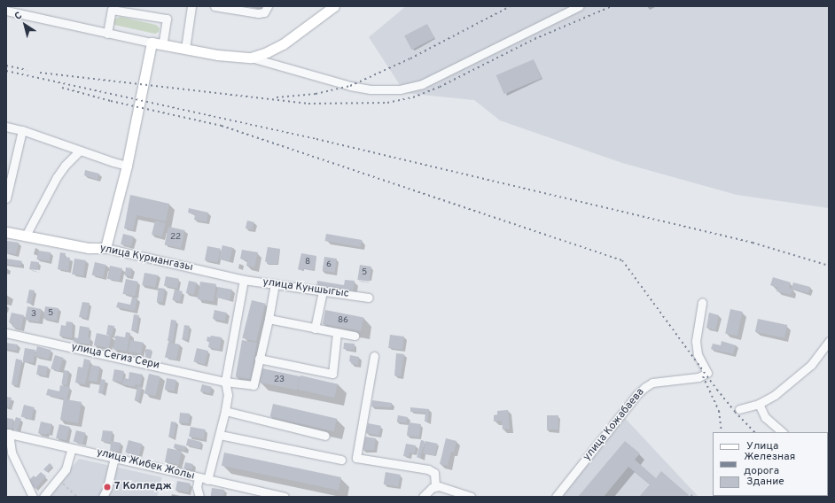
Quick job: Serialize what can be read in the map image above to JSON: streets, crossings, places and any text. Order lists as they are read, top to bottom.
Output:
{
  "streets": {
    "main road": ["улица Курмангазы"],
    "street": [
      "улица Куншыгыс",
      "улица Сегиз Сери",
      "улица Кожабаева",
      "улица Жибек Жолы"
    ]
  },
  "crossings": [
    ["улица Курмангазы", "улица Куншыгыс"]
  ],
  "places": ["7 Колледж"],
  "house_numbers": [
    "22",
    "8",
    "6",
    "5",
    "5",
    "3",
    "86",
    "23"
  ],
  "legend": ["Улица", "Железная дорога", "Здание"],
  "north": "top left"
}
